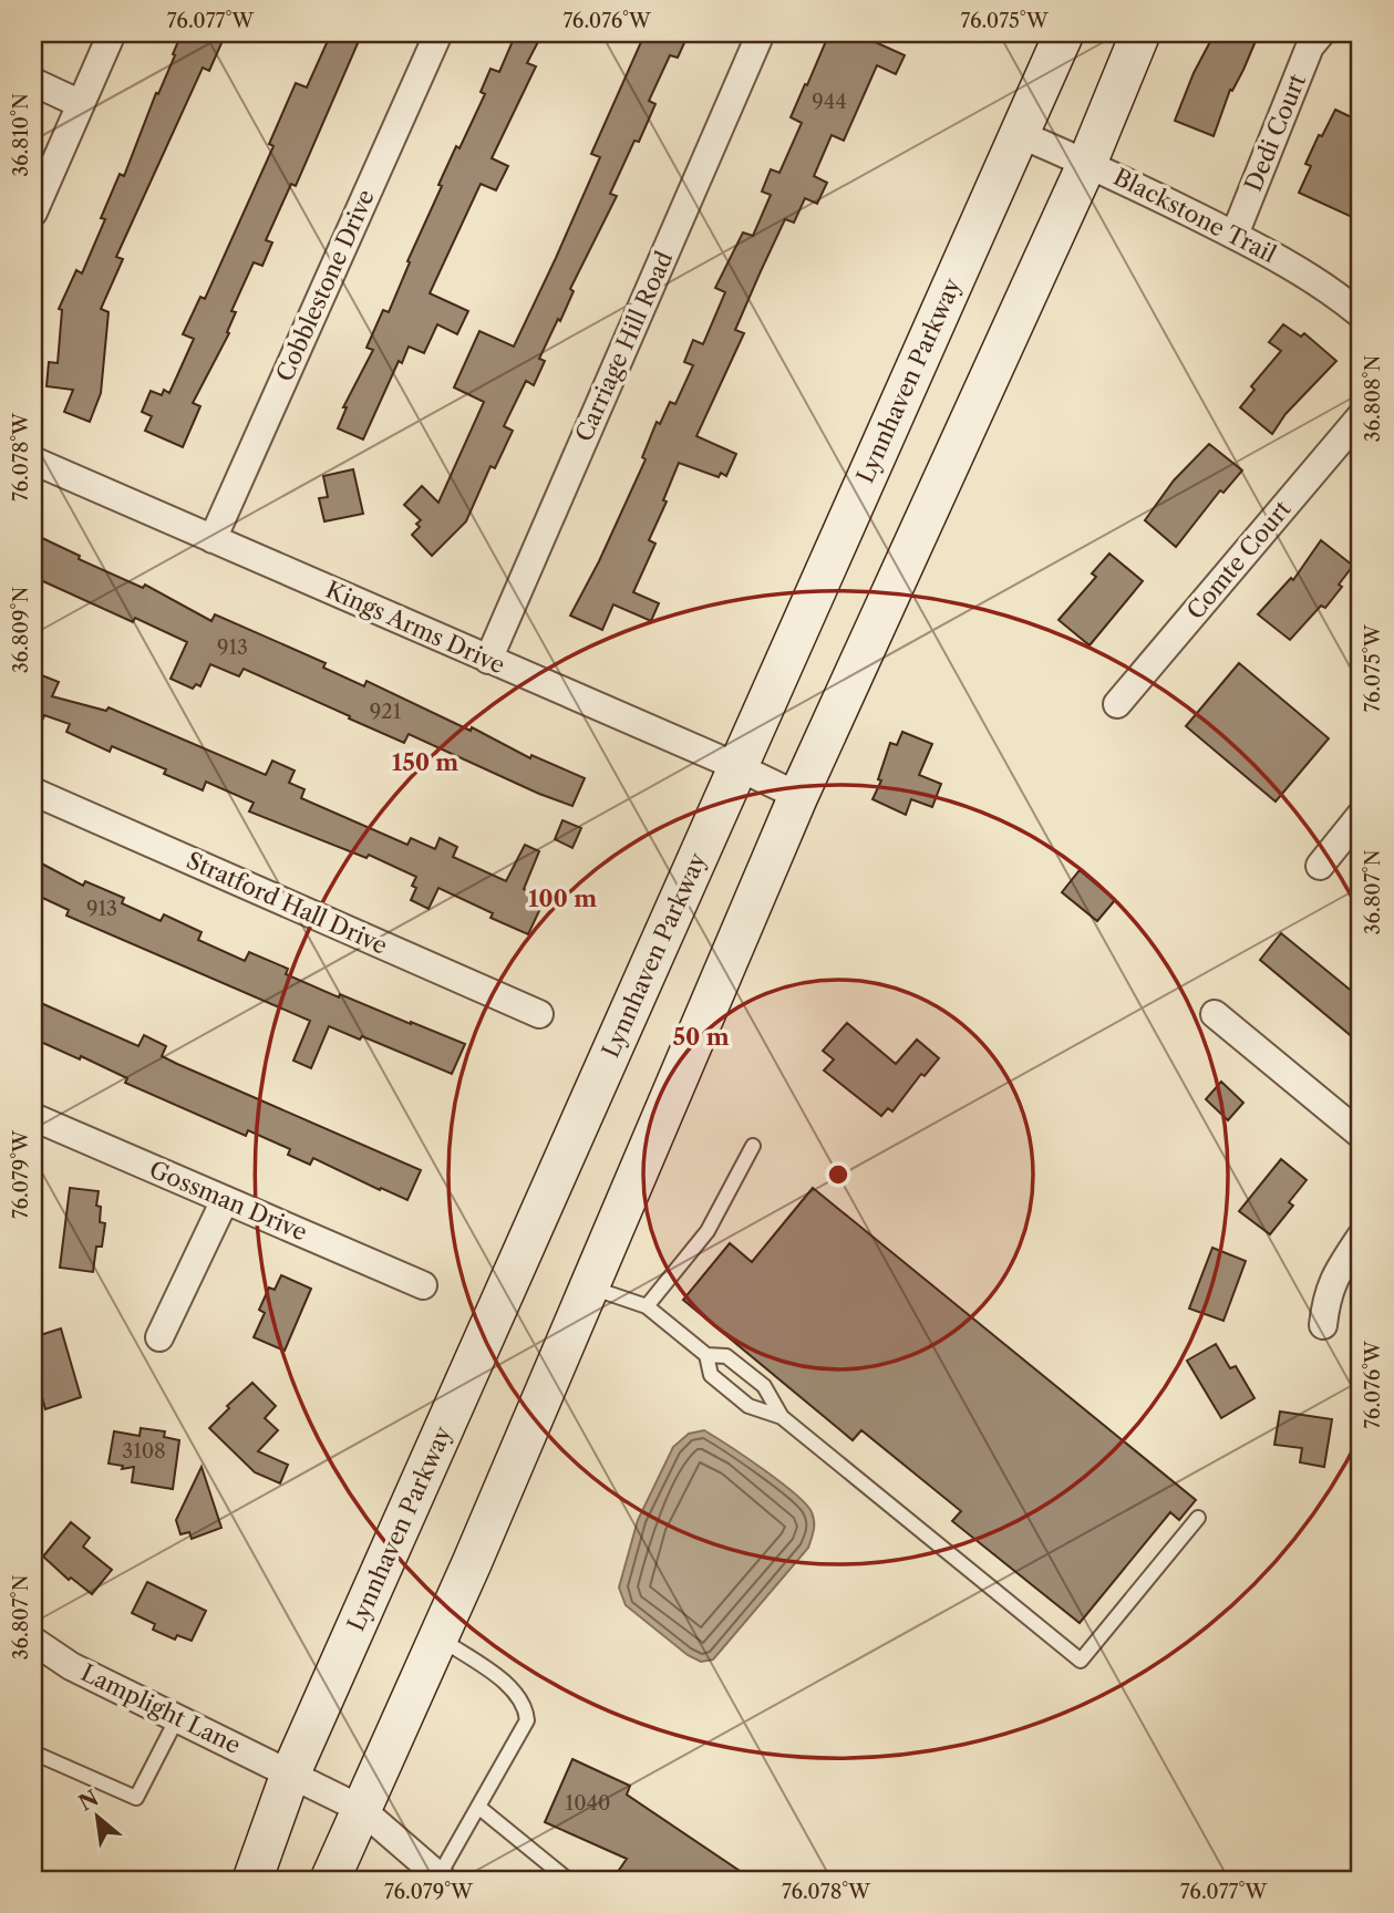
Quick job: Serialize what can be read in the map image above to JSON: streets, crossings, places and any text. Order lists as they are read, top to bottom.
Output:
{
  "streets": {
    "main road": ["Lynnhaven Parkway"],
    "street": [
      "Dedi Court",
      "Blackstone Trail",
      "Cobblestone Drive",
      "Carriage Hill Road",
      "Comte Court",
      "Kings Arms Drive",
      "Stratford Hall Drive",
      "Gossman Drive",
      "Lamplight Lane"
    ]
  },
  "crossings": [
    ["Dedi Court", "Blackstone Trail"],
    ["Blackstone Trail", "Lynnhaven Parkway"],
    ["Cobblestone Drive", "Kings Arms Drive"],
    ["Carriage Hill Road", "Kings Arms Drive"],
    ["Lynnhaven Parkway", "Kings Arms Drive"],
    ["Lynnhaven Parkway", "Lamplight Lane"]
  ],
  "house_numbers": [
    "944",
    "913",
    "921",
    "913",
    "3108",
    "1040"
  ],
  "north": "top left",
  "coordinates": [
    "76.077°W",
    "76.076°W",
    "76.075°W",
    "36.810°N",
    "36.808°N",
    "76.078°W",
    "36.809°N",
    "36.807°N",
    "76.079°W"
  ],
  "rings": ["150 m", "100 m", "50 m"]
}
